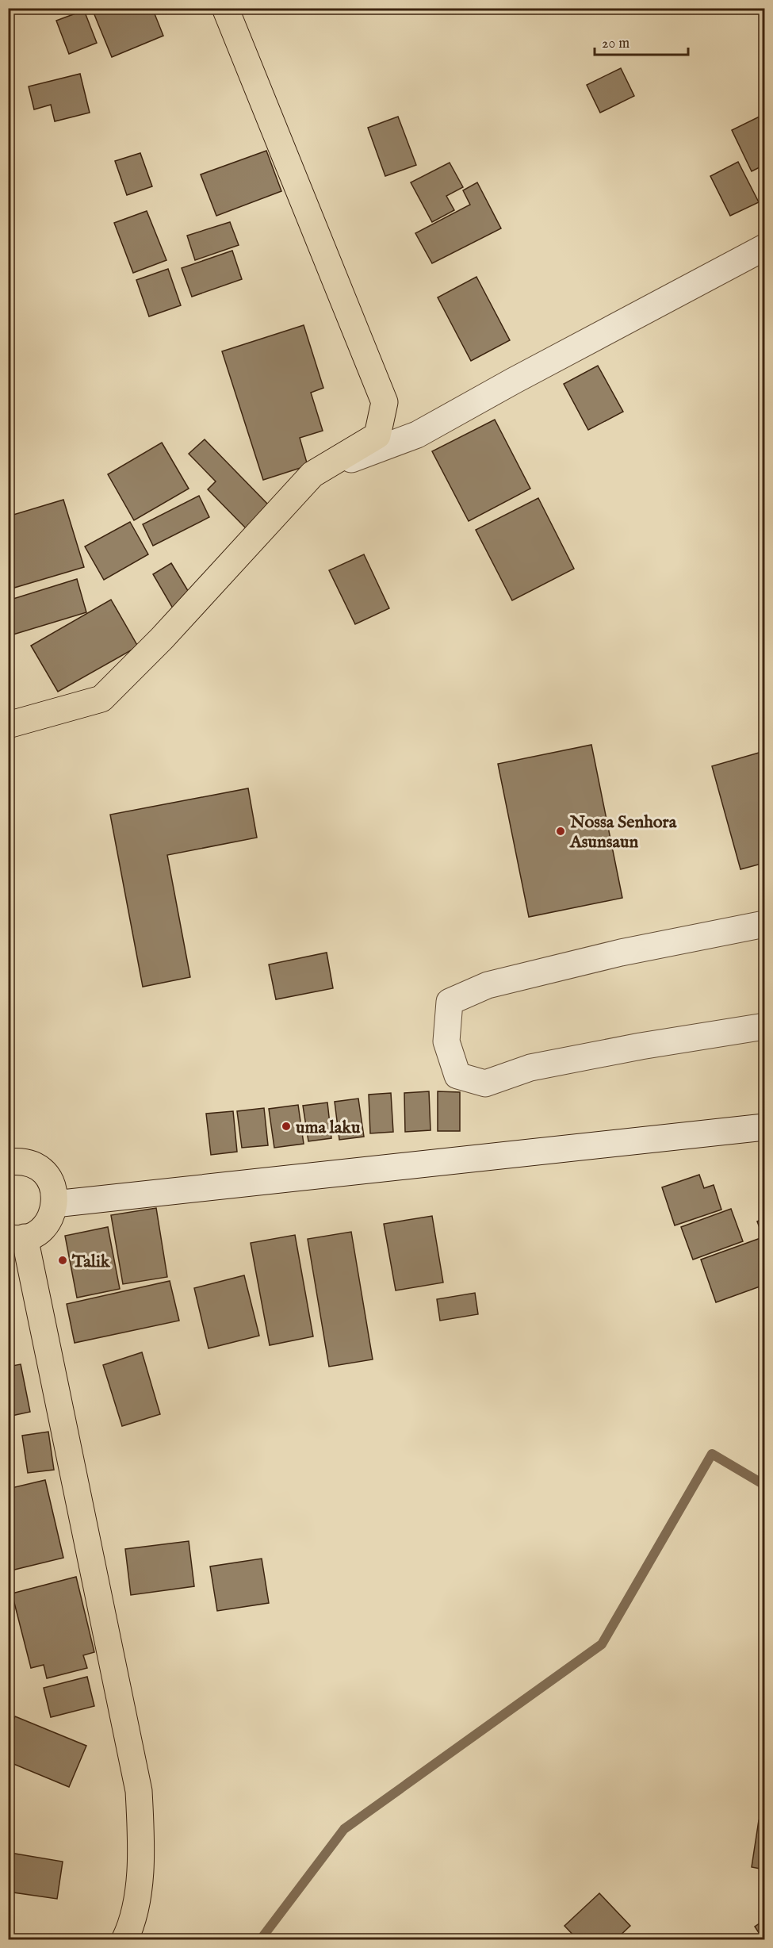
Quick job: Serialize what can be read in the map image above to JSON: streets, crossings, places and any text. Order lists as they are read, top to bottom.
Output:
{
  "places": ["Nossa Senhora Asunsaun", "uma laku", "Talik"],
  "scale_bar": "20 m"
}
